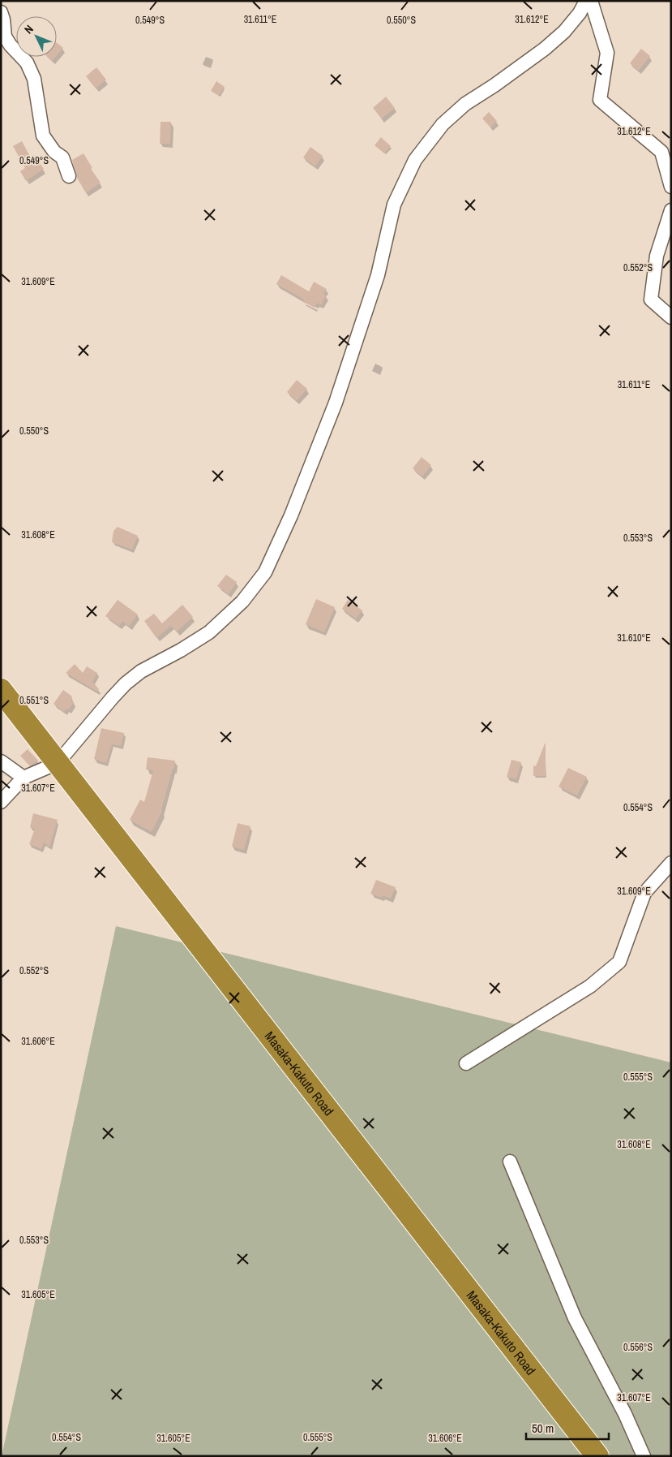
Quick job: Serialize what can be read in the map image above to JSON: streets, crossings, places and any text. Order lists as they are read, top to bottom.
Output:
{
  "streets": {
    "highway": ["Masaka-Kakuto Road"]
  },
  "scale_bar": "50 m",
  "north": "top left",
  "coordinates": [
    "31.611°E",
    "31.612°E",
    "0.549°S",
    "0.550°S",
    "0.552°S",
    "31.609°E",
    "31.608°E",
    "0.553°S",
    "31.610°E",
    "0.551°S",
    "31.607°E",
    "0.554°S",
    "31.606°E",
    "0.555°S",
    "31.605°E",
    "0.556°S"
  ]
}
